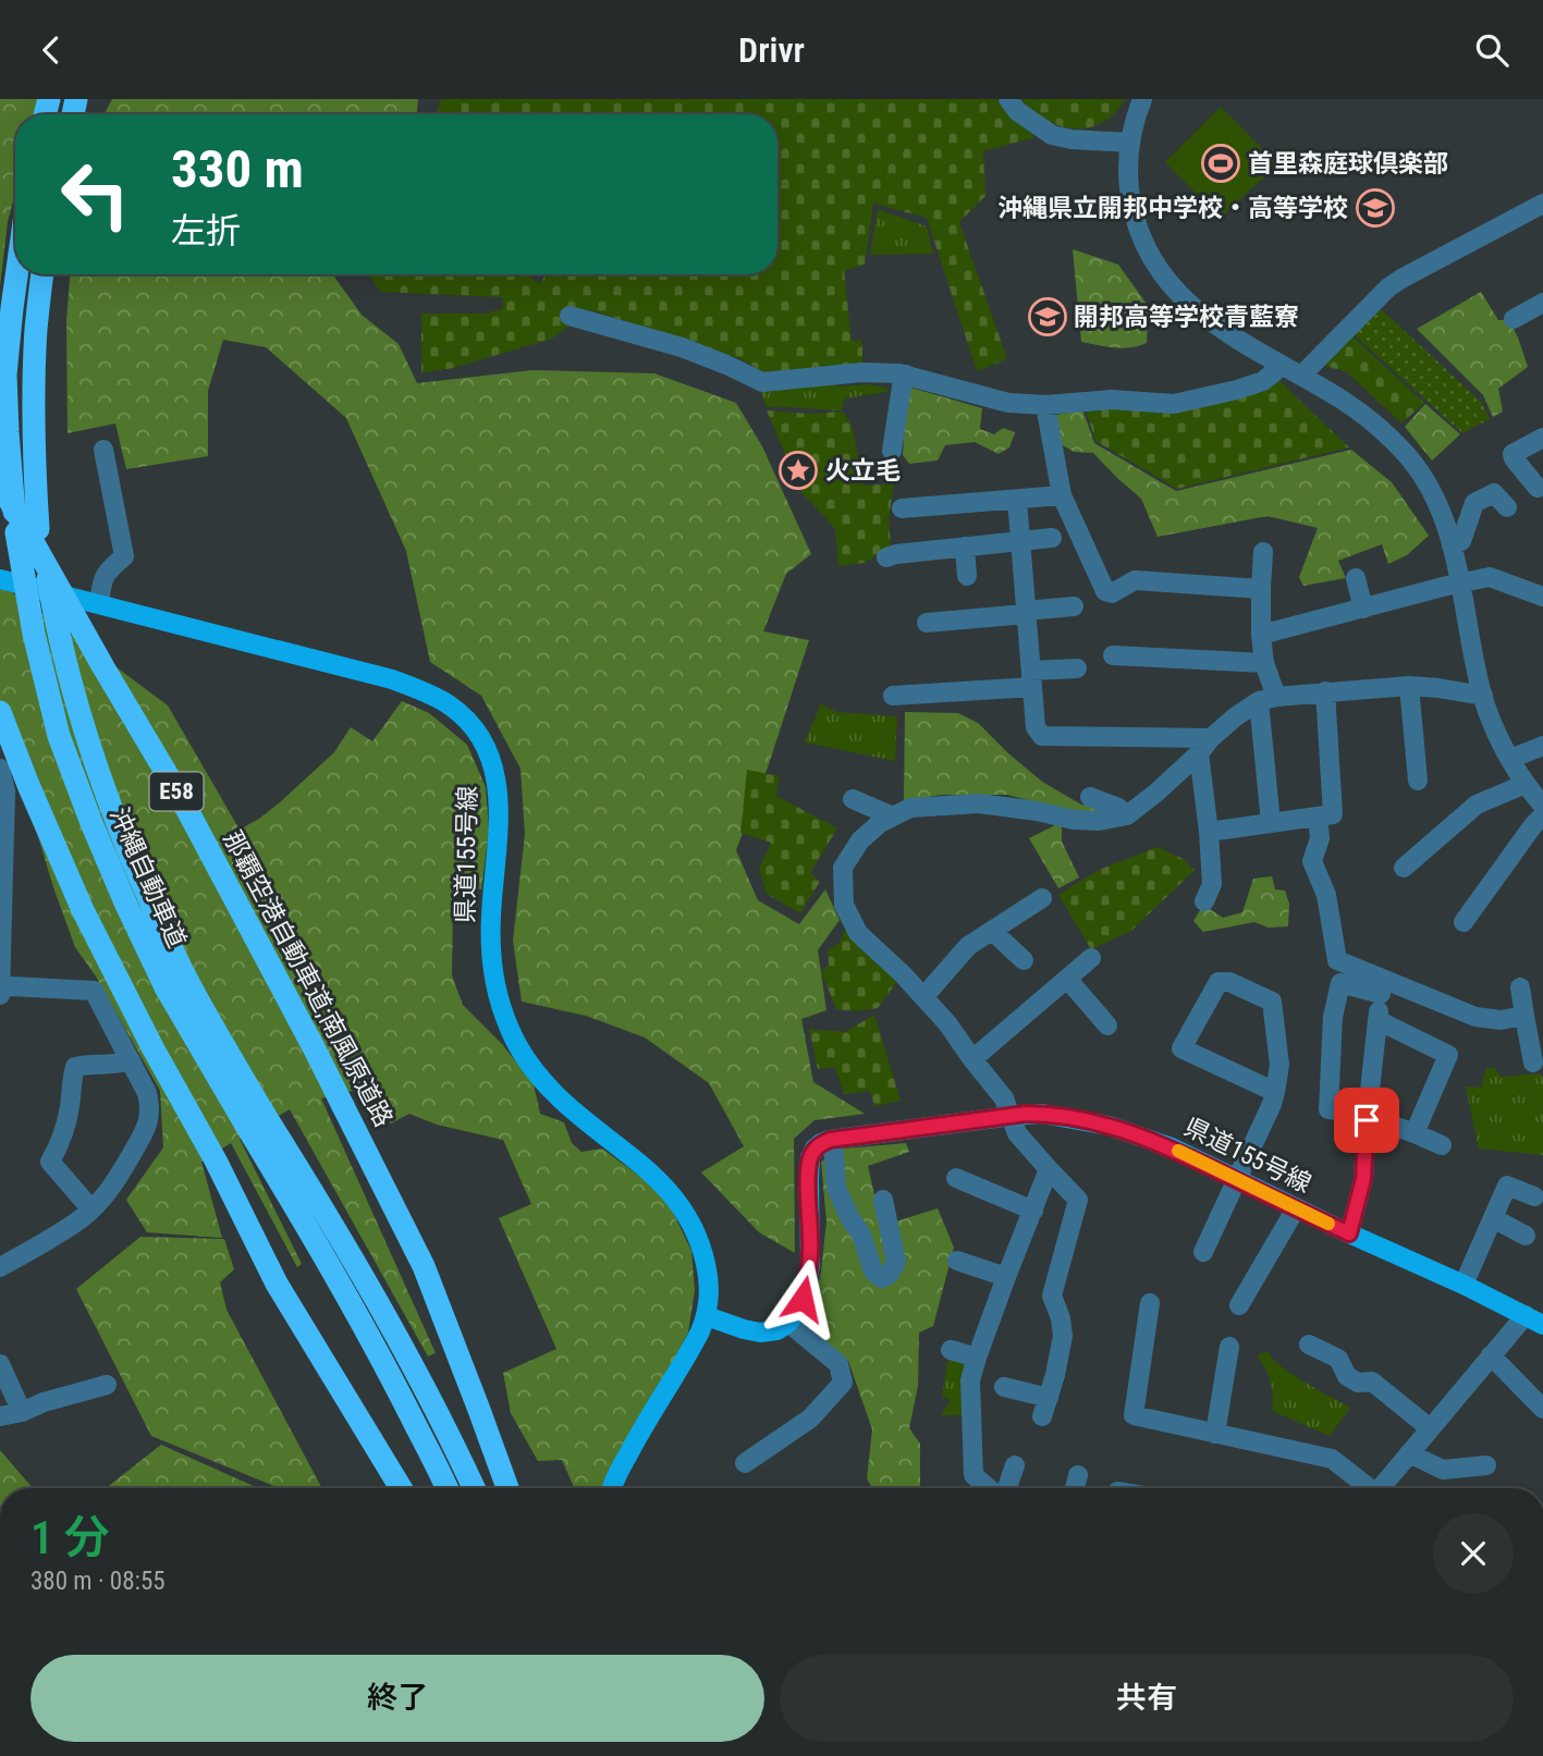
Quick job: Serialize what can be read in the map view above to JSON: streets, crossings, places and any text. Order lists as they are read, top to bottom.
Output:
{
  "streets": {
    "highway": ["E58", "沖縄自動車道", "那覇空港自動車道;南風原道路"],
    "main road": ["県道155号線"]
  },
  "places": {
    "sports": ["首里森庭球倶楽部"],
    "school or university": ["沖縄県立開邦中学校・高等学校", "開邦高等学校青藍寮"],
    "place": ["火立毛"]
  },
  "page": {
    "header": "Drivr",
    "turn": ["330 m", "左折"],
    "heading": ["1 分", "380 m · 08:55"],
    "buttons": ["終了", "共有"]
  }
}
